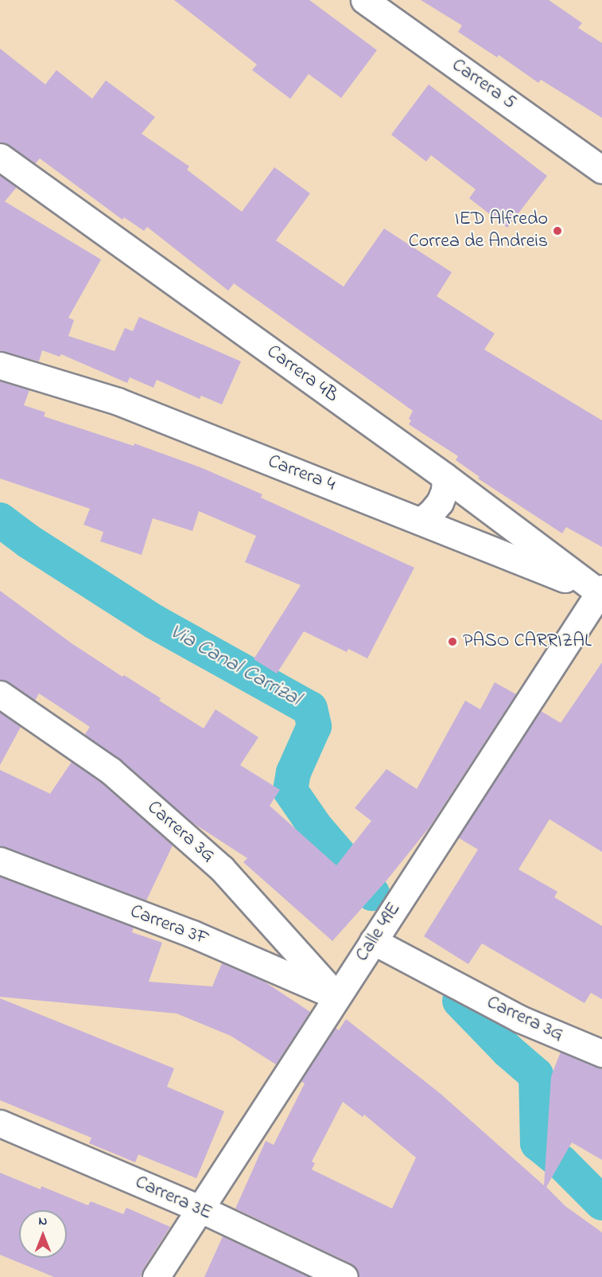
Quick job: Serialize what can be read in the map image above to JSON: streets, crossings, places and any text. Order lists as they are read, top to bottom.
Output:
{
  "streets": {
    "street": [
      "Carrera 5",
      "Carrera 4B",
      "Carrera 4",
      "Carrera 3G",
      "Carrera 3F",
      "Calle 49E",
      "Carrera 3E"
    ]
  },
  "crossings": [
    ["Carrera 4B", "Carrera 4"],
    ["Carrera 4B", "Calle 49E"],
    ["Carrera 4", "Calle 49E"],
    ["Carrera 3G", "Carrera 3F"],
    ["Carrera 3G", "Calle 49E"],
    ["Carrera 3F", "Calle 49E"],
    ["Calle 49E", "Carrera 3E"]
  ],
  "water": ["Via Canal Carrizal"],
  "places": ["IED Alfredo Correa de Andreis", "PASO CARRIZAL"],
  "north": "top"
}
